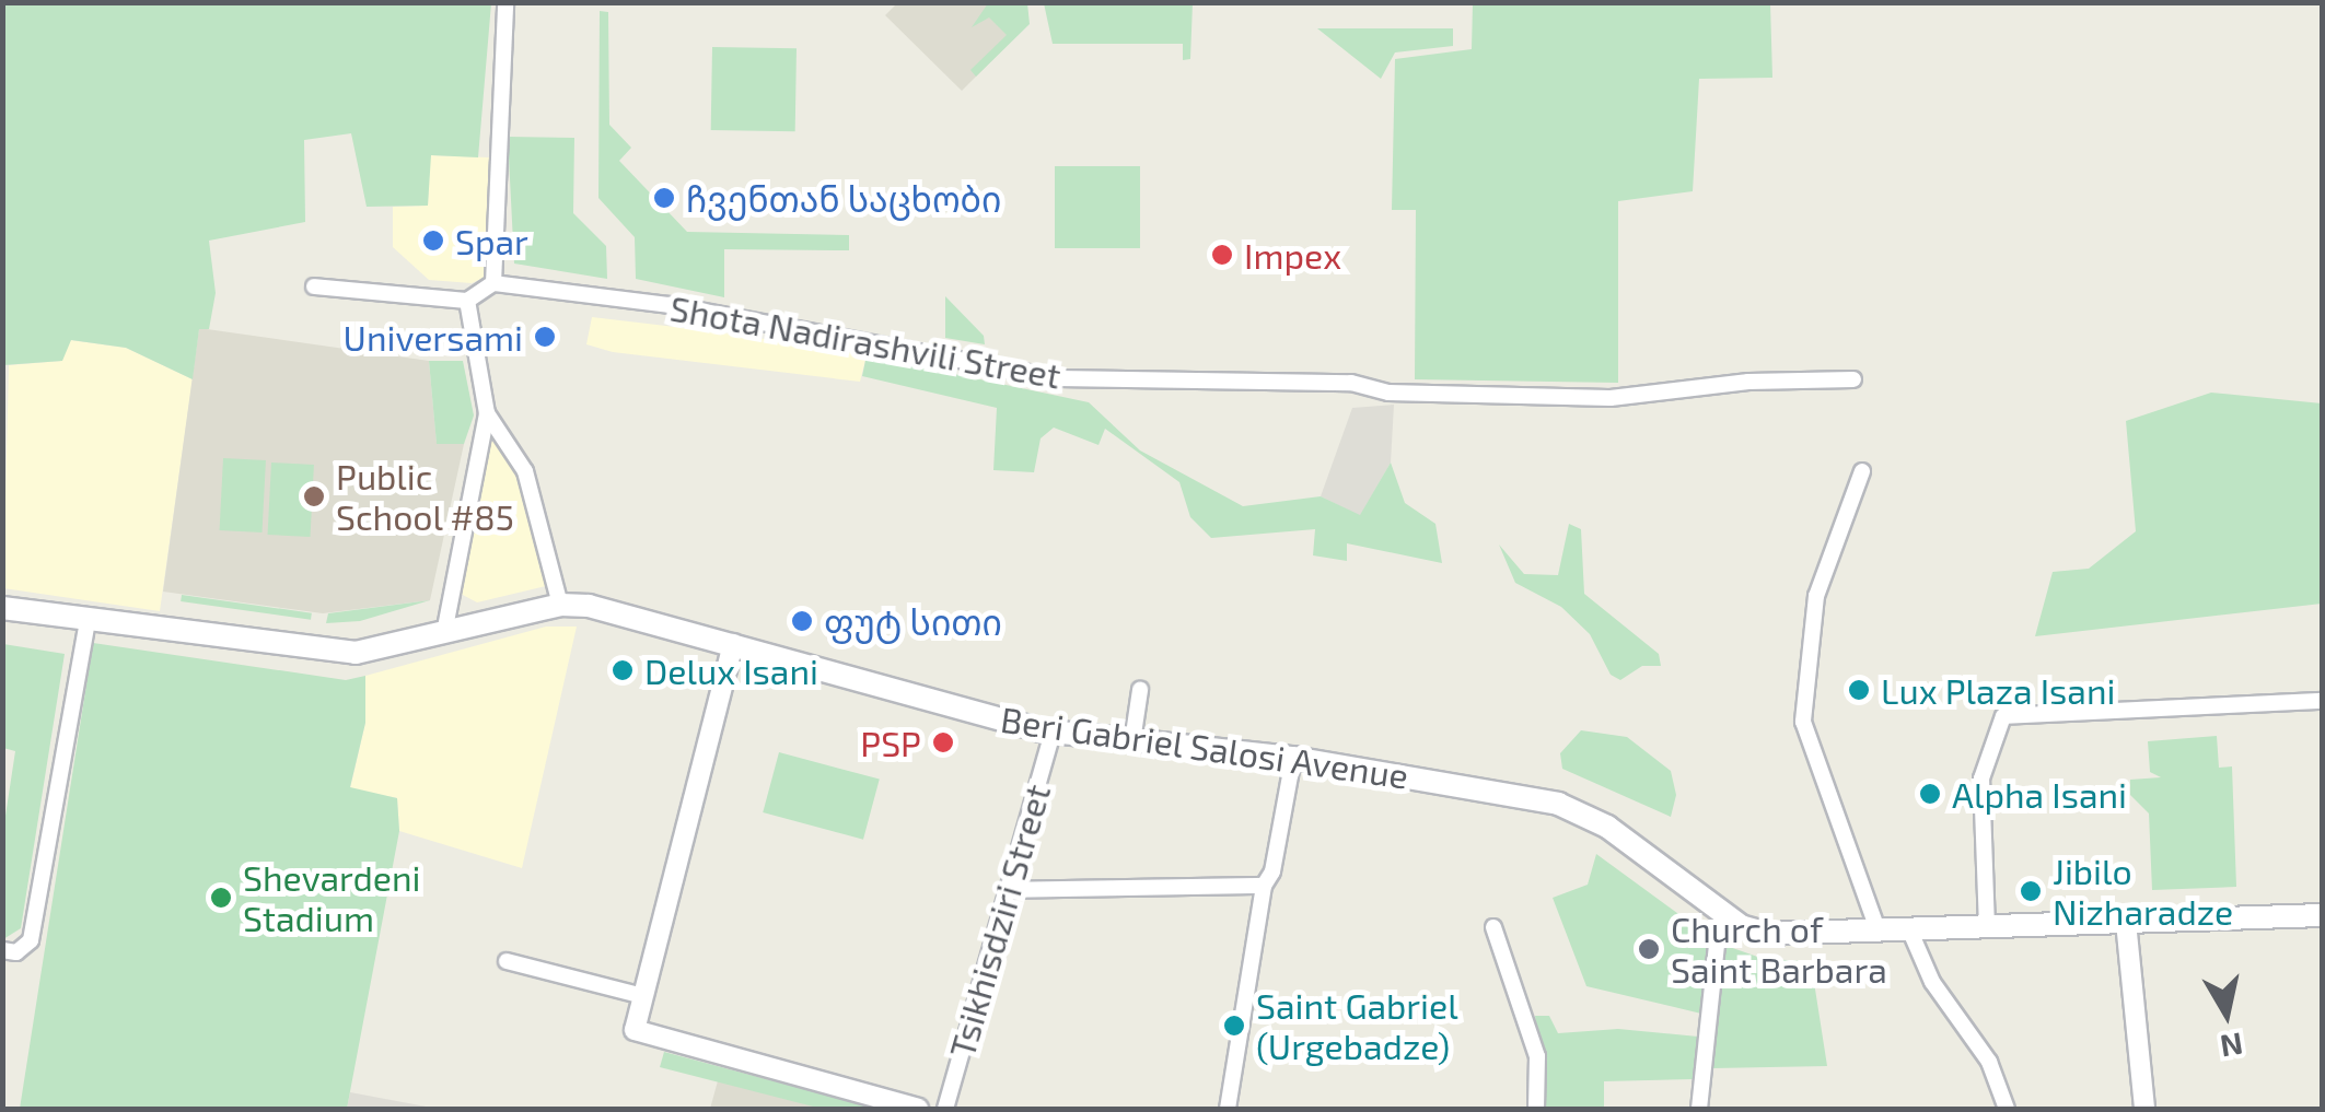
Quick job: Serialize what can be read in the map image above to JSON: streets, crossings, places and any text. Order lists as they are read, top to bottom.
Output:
{
  "streets": {
    "main road": ["Beri Gabriel Salosi Avenue"],
    "street": ["Shota Nadirashvili Street", "Tsikhisdziri Street"]
  },
  "crossings": [
    ["Beri Gabriel Salosi Avenue", "Tsikhisdziri Street"]
  ],
  "places": [
    "ჩვენთან საცხობი",
    "Spar",
    "Impex",
    "Universami",
    "Public School #85",
    "ფუტ სითი",
    "Delux Isani",
    "Lux Plaza Isani",
    "PSP",
    "Alpha Isani",
    "Jibilo Nizharadze",
    "Shevardeni Stadium",
    "Church of Saint Barbara",
    "Saint Gabriel (Urgebadze)"
  ],
  "north": "bottom"
}
